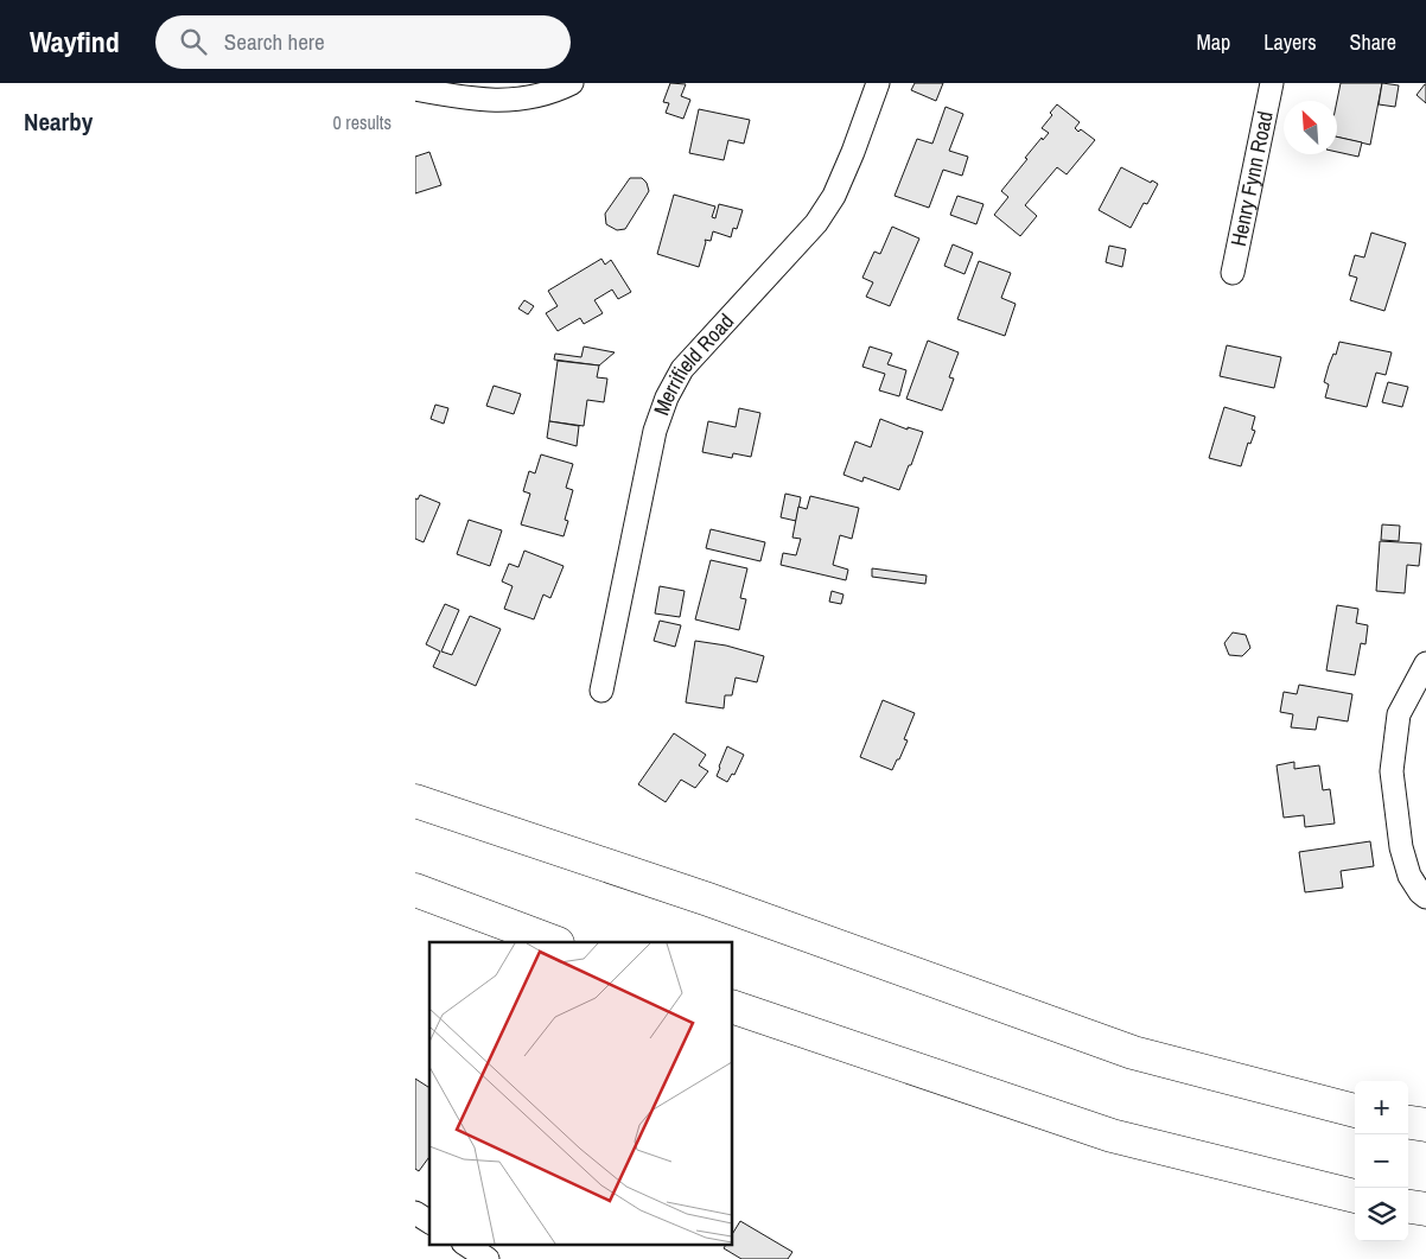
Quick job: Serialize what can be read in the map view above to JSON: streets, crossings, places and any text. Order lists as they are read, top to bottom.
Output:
{
  "streets": {
    "street": ["Henry Fynn Road", "Merrifield Road"]
  },
  "north": "top left",
  "page": {
    "header": "Wayfind",
    "search": "Search here",
    "nav": ["Map", "Layers", "Share"],
    "heading": ["Nearby", "0 results"],
    "map_buttons": ["+", "−"]
  }
}
